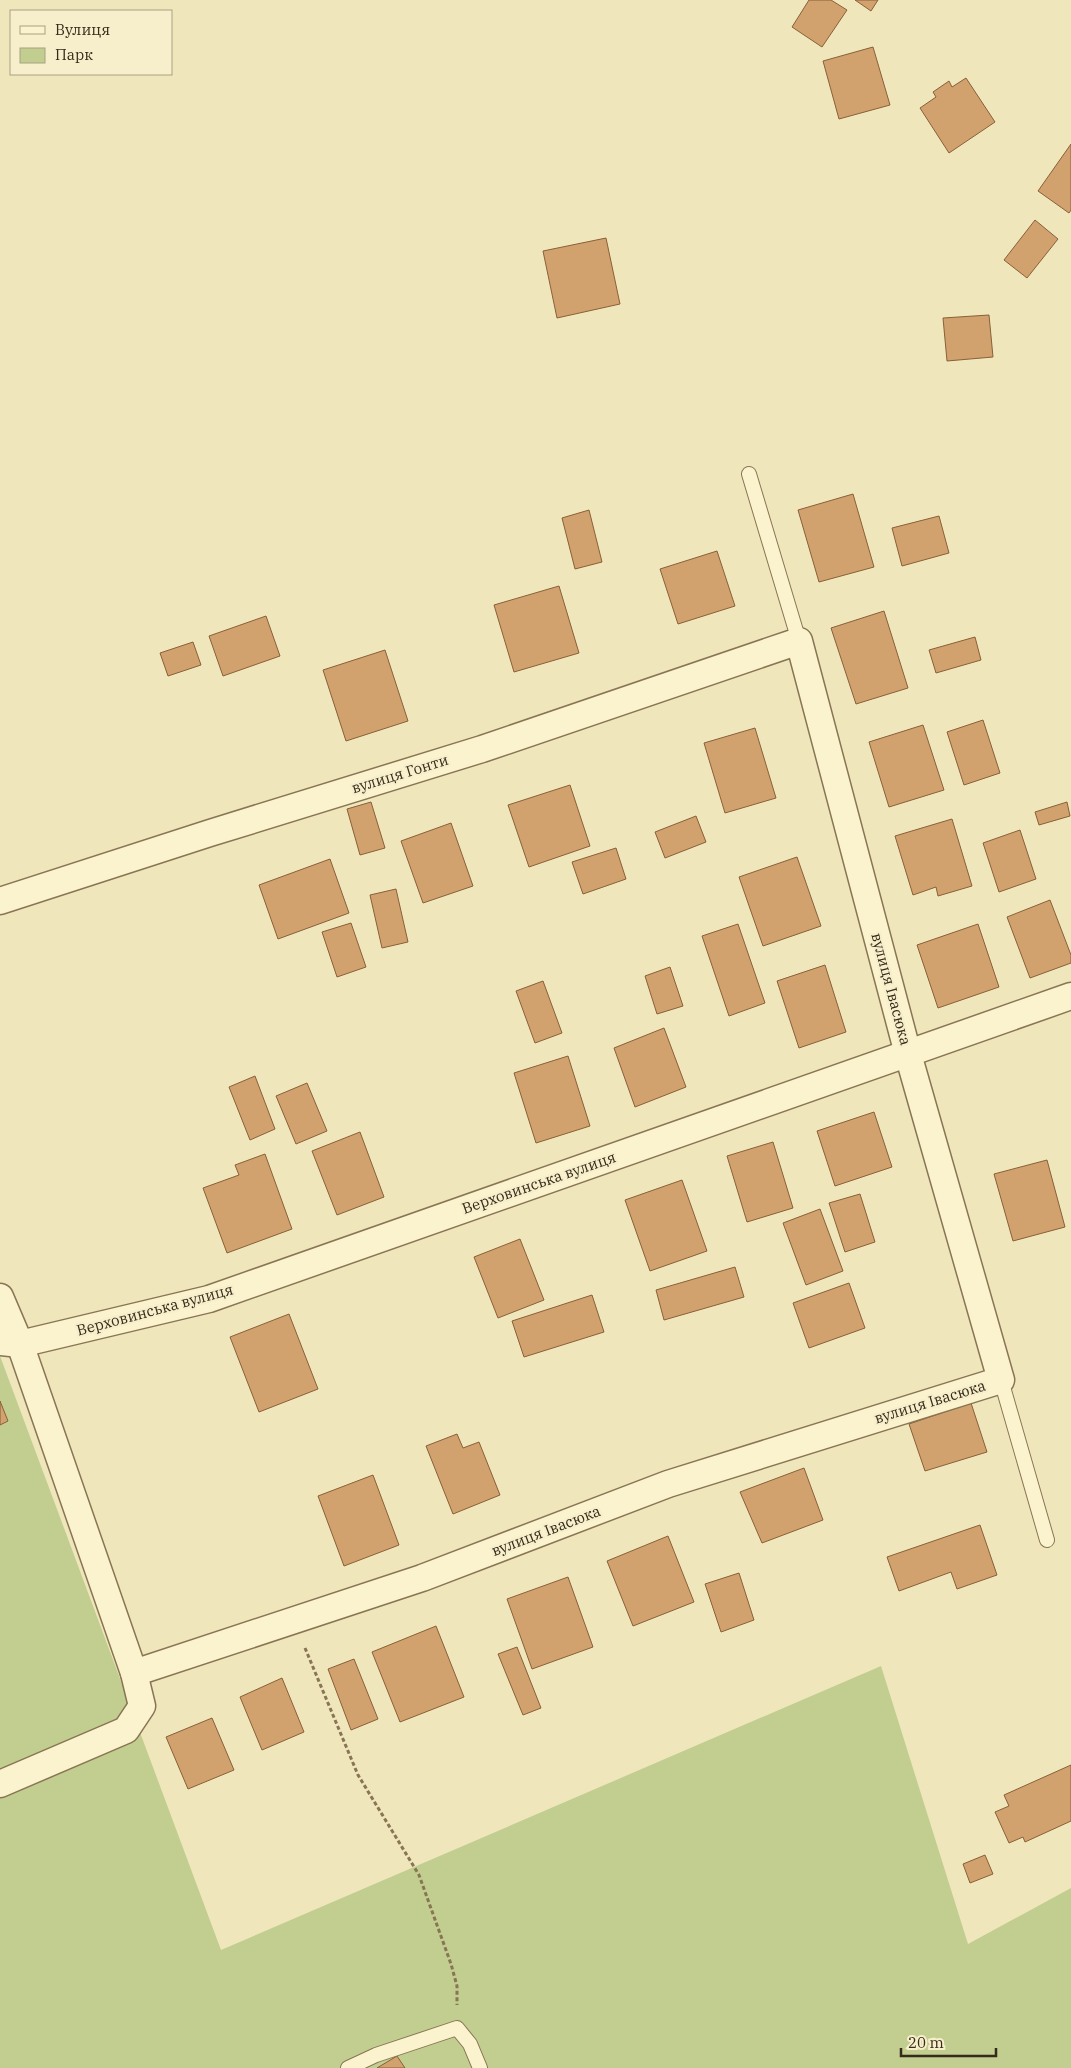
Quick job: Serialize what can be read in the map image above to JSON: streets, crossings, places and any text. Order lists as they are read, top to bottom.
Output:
{
  "streets": {
    "street": ["вулиця Гонти", "вулиця Івасюка", "Верховинська вулиця"]
  },
  "crossings": [
    ["вулиця Гонти", "вулиця Івасюка"],
    ["вулиця Івасюка", "Верховинська вулиця"]
  ],
  "legend": ["Вулиця", "Парк"],
  "scale_bar": "20 m"
}
